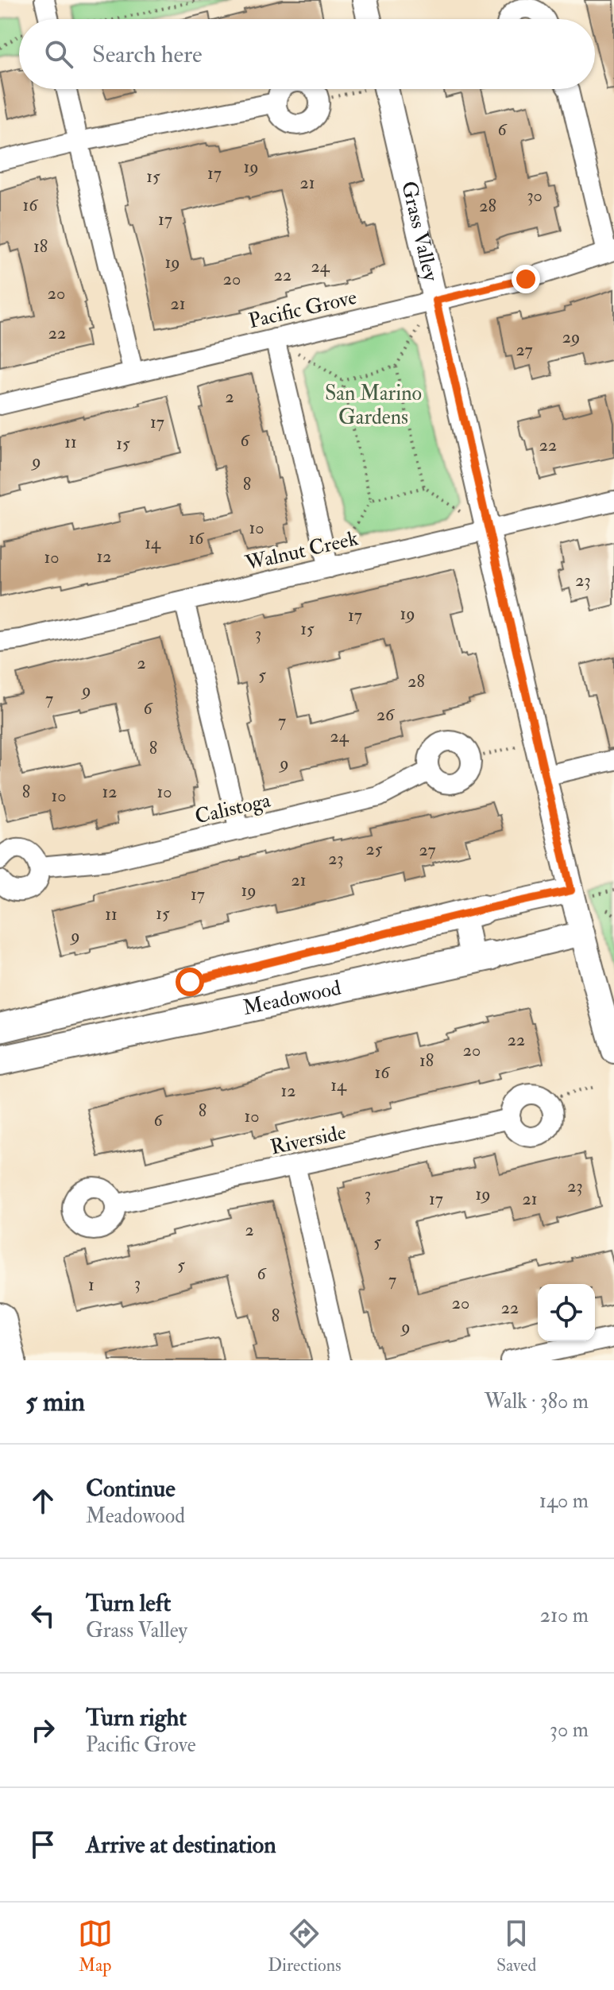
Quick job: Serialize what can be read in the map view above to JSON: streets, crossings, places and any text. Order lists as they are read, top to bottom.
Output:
{
  "streets": {
    "main road": ["Meadowood"],
    "street": [
      "Grass Valley",
      "Pacific Grove",
      "Walnut Creek",
      "Calistoga",
      "Riverside"
    ]
  },
  "crossings": [
    ["Grass Valley", "Pacific Grove"],
    ["Grass Valley", "Walnut Creek"],
    ["Grass Valley", "Meadowood"]
  ],
  "parks": ["San Marino Gardens"],
  "house_numbers": [
    "6",
    "19",
    "17",
    "15",
    "21",
    "30",
    "16",
    "28",
    "17",
    "18",
    "19",
    "24",
    "22",
    "20",
    "20",
    "21",
    "22",
    "29",
    "27",
    "2",
    "17",
    "6",
    "11",
    "15",
    "22",
    "9",
    "8",
    "10",
    "16",
    "14",
    "12",
    "10",
    "23",
    "19",
    "17",
    "15",
    "3",
    "2",
    "5",
    "28",
    "9",
    "7",
    "6",
    "26",
    "7",
    "24",
    "8",
    "9",
    "8",
    "12",
    "10",
    "10",
    "25",
    "27",
    "23",
    "21",
    "19",
    "17",
    "15",
    "11",
    "9",
    "22",
    "20",
    "18",
    "16",
    "14",
    "12",
    "8",
    "10",
    "6",
    "23",
    "3",
    "19",
    "17",
    "21",
    "2",
    "5",
    "5",
    "6",
    "7",
    "3",
    "1",
    "20",
    "22",
    "8",
    "9"
  ],
  "page": {
    "search": "Search here",
    "heading": ["5 min", "Walk · 380 m"],
    "list": [
      ["Continue", "Meadowood", "140 m"],
      ["Turn left", "Grass Valley", "210 m"],
      ["Turn right", "Pacific Grove", "30 m"],
      "Arrive at destination"
    ],
    "nav": ["Map", "Directions", "Saved"]
  }
}
